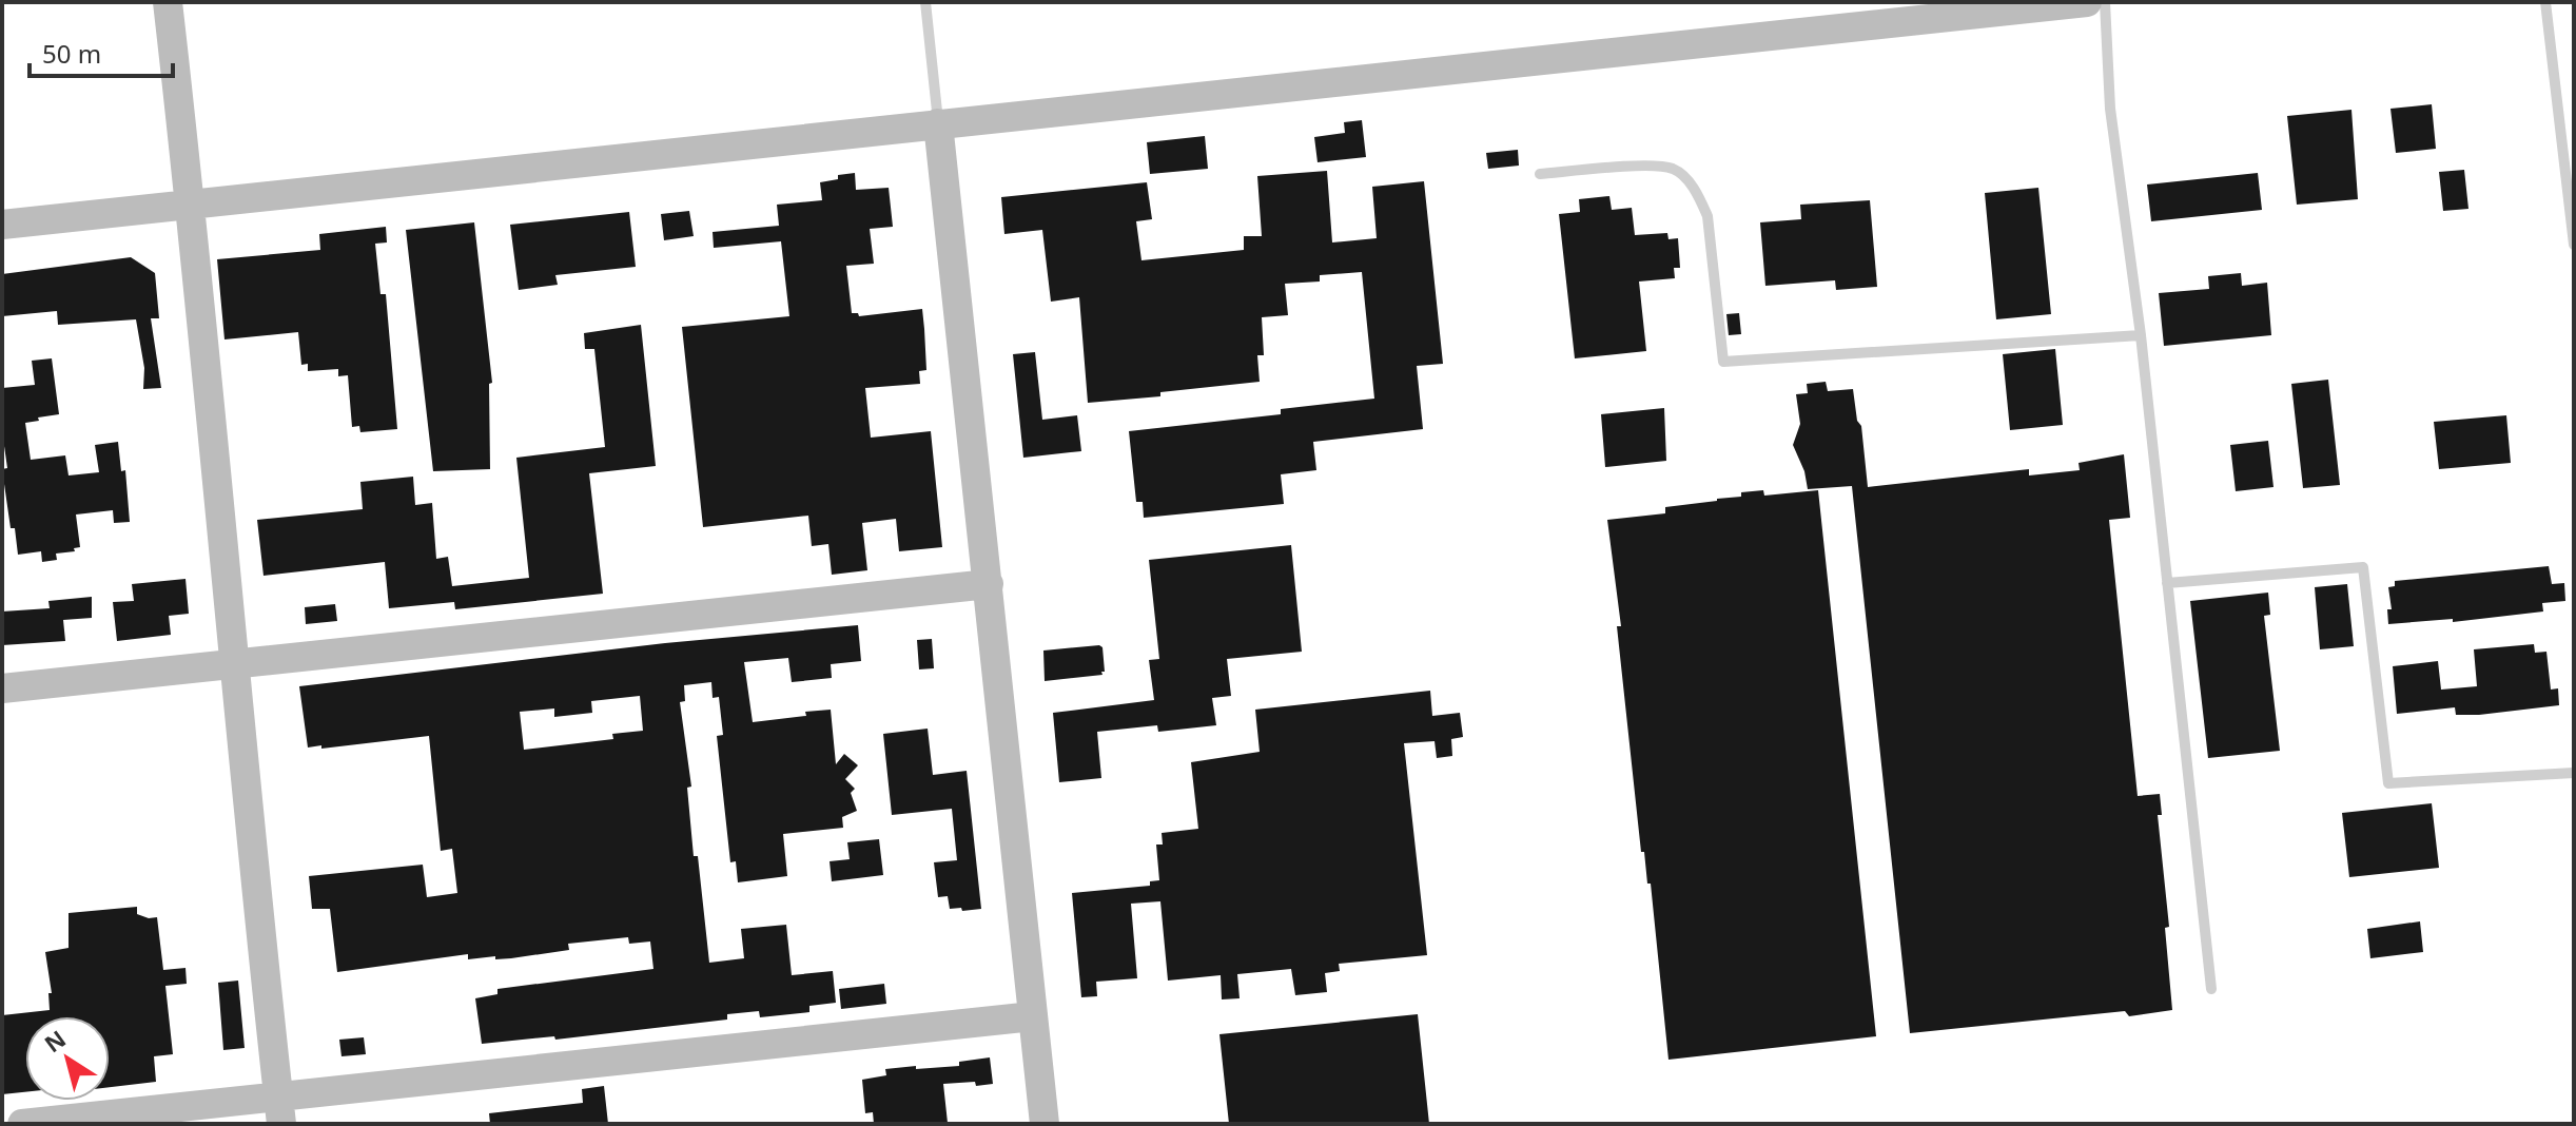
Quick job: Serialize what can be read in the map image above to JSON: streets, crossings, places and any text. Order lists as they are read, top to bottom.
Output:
{
  "scale_bar": "50 m",
  "north": "top left"
}
